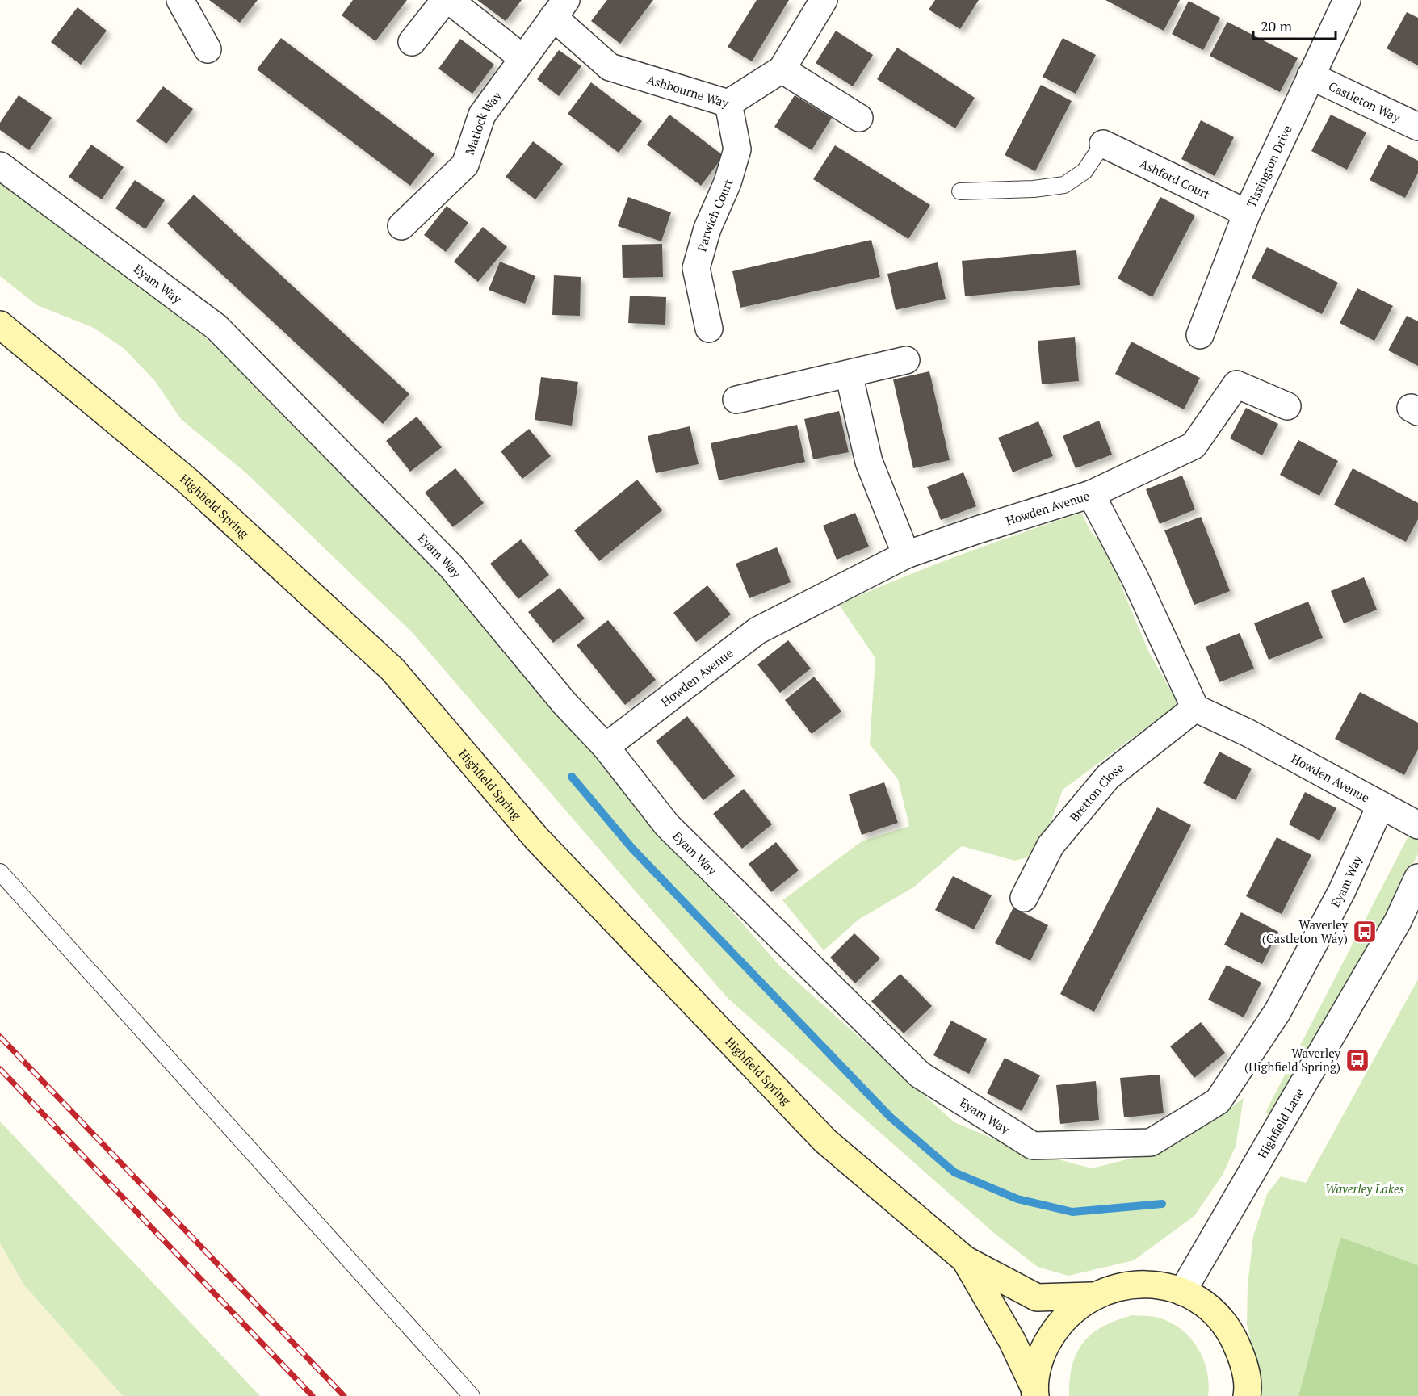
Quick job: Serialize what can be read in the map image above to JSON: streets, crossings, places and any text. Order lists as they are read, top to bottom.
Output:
{
  "streets": {
    "main road": ["Highfield Spring"],
    "street": [
      "Ashbourne Way",
      "Castleton Way",
      "Matlock Way",
      "Tissington Drive",
      "Ashford Court",
      "Parwich Court",
      "Eyam Way",
      "Howden Avenue",
      "Bretton Close",
      "Highfield Lane"
    ]
  },
  "crossings": [
    ["Ashbourne Way", "Matlock Way"],
    ["Ashbourne Way", "Parwich Court"],
    ["Castleton Way", "Tissington Drive"],
    ["Tissington Drive", "Ashford Court"],
    ["Eyam Way", "Howden Avenue"],
    ["Howden Avenue", "Bretton Close"]
  ],
  "parks": ["Waverley Lakes"],
  "places": {
    "bus stop": ["Waverley (Castleton Way)", "Waverley (Highfield Spring)"]
  },
  "scale_bar": "20 m"
}
